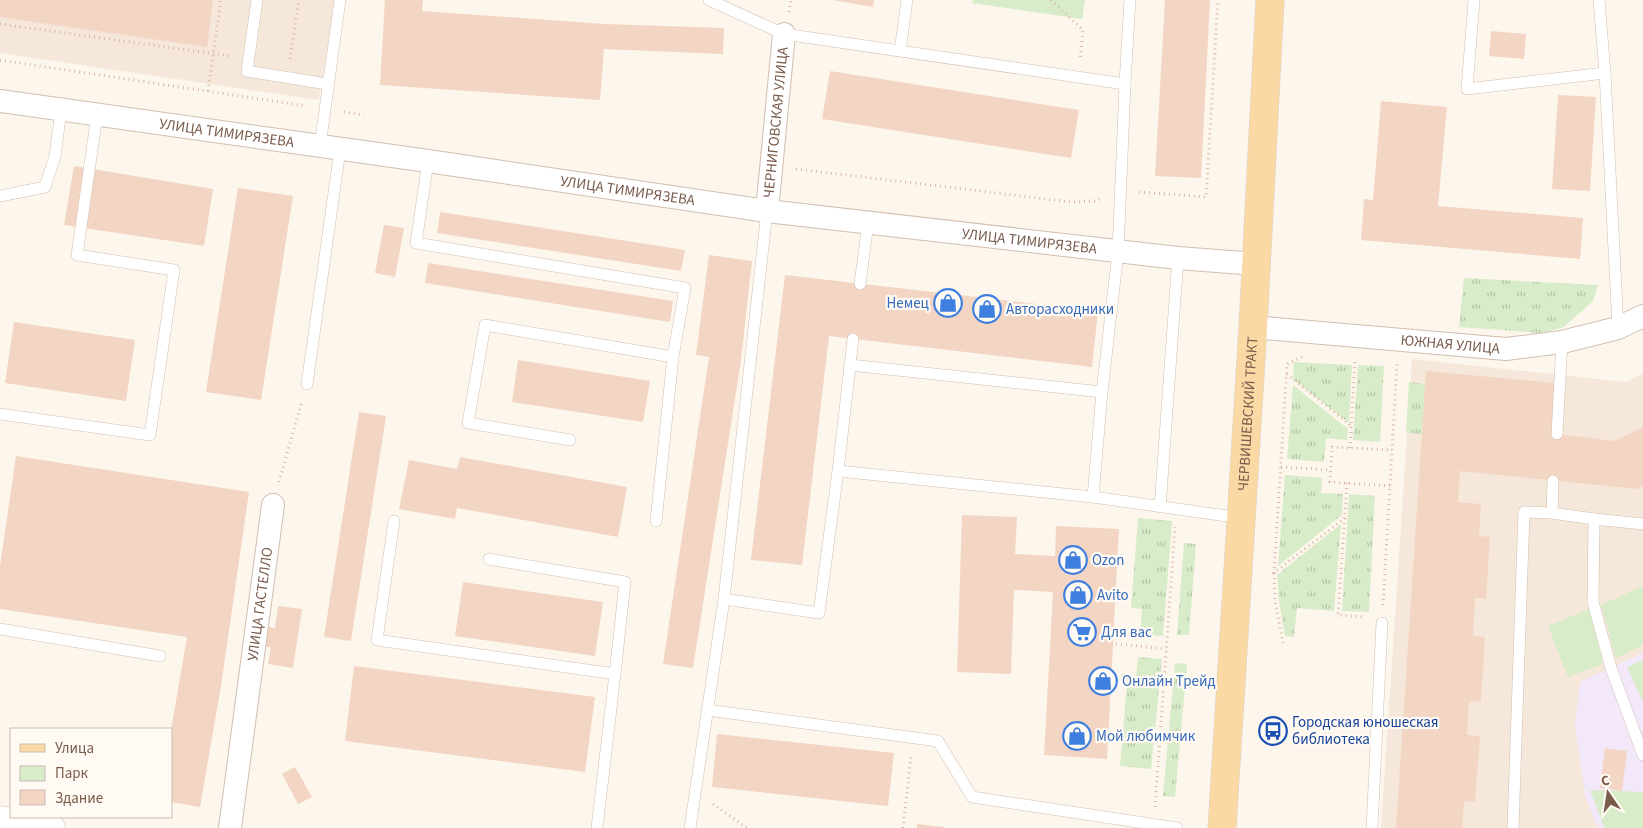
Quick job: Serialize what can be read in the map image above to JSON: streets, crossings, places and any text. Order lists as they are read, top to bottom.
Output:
{
  "streets": {
    "main road": ["ЧЕРВИШЕВСКИЙ ТРАКТ"],
    "street": [
      "ЧЕРНИГОВСКАЯ УЛИЦА",
      "УЛИЦА ТИМИРЯЗЕВА",
      "ЮЖНАЯ УЛИЦА",
      "УЛИЦА ГАСТЕЛЛО"
    ]
  },
  "crossings": [
    ["ЧЕРНИГОВСКАЯ УЛИЦА", "УЛИЦА ТИМИРЯЗЕВА"],
    ["УЛИЦА ТИМИРЯЗЕВА", "ЧЕРВИШЕВСКИЙ ТРАКТ"],
    ["ЮЖНАЯ УЛИЦА", "ЧЕРВИШЕВСКИЙ ТРАКТ"]
  ],
  "places": {
    "shop": [
      "Немец",
      "Авторасходники",
      "Ozon",
      "Avito",
      "Онлайн Трейд",
      "Мой любимчик"
    ],
    "supermarket": ["Для вас"],
    "bus stop": ["Городская юношеская библиотека"]
  },
  "legend": ["Улица", "Парк", "Здание"],
  "north": "top"
}
